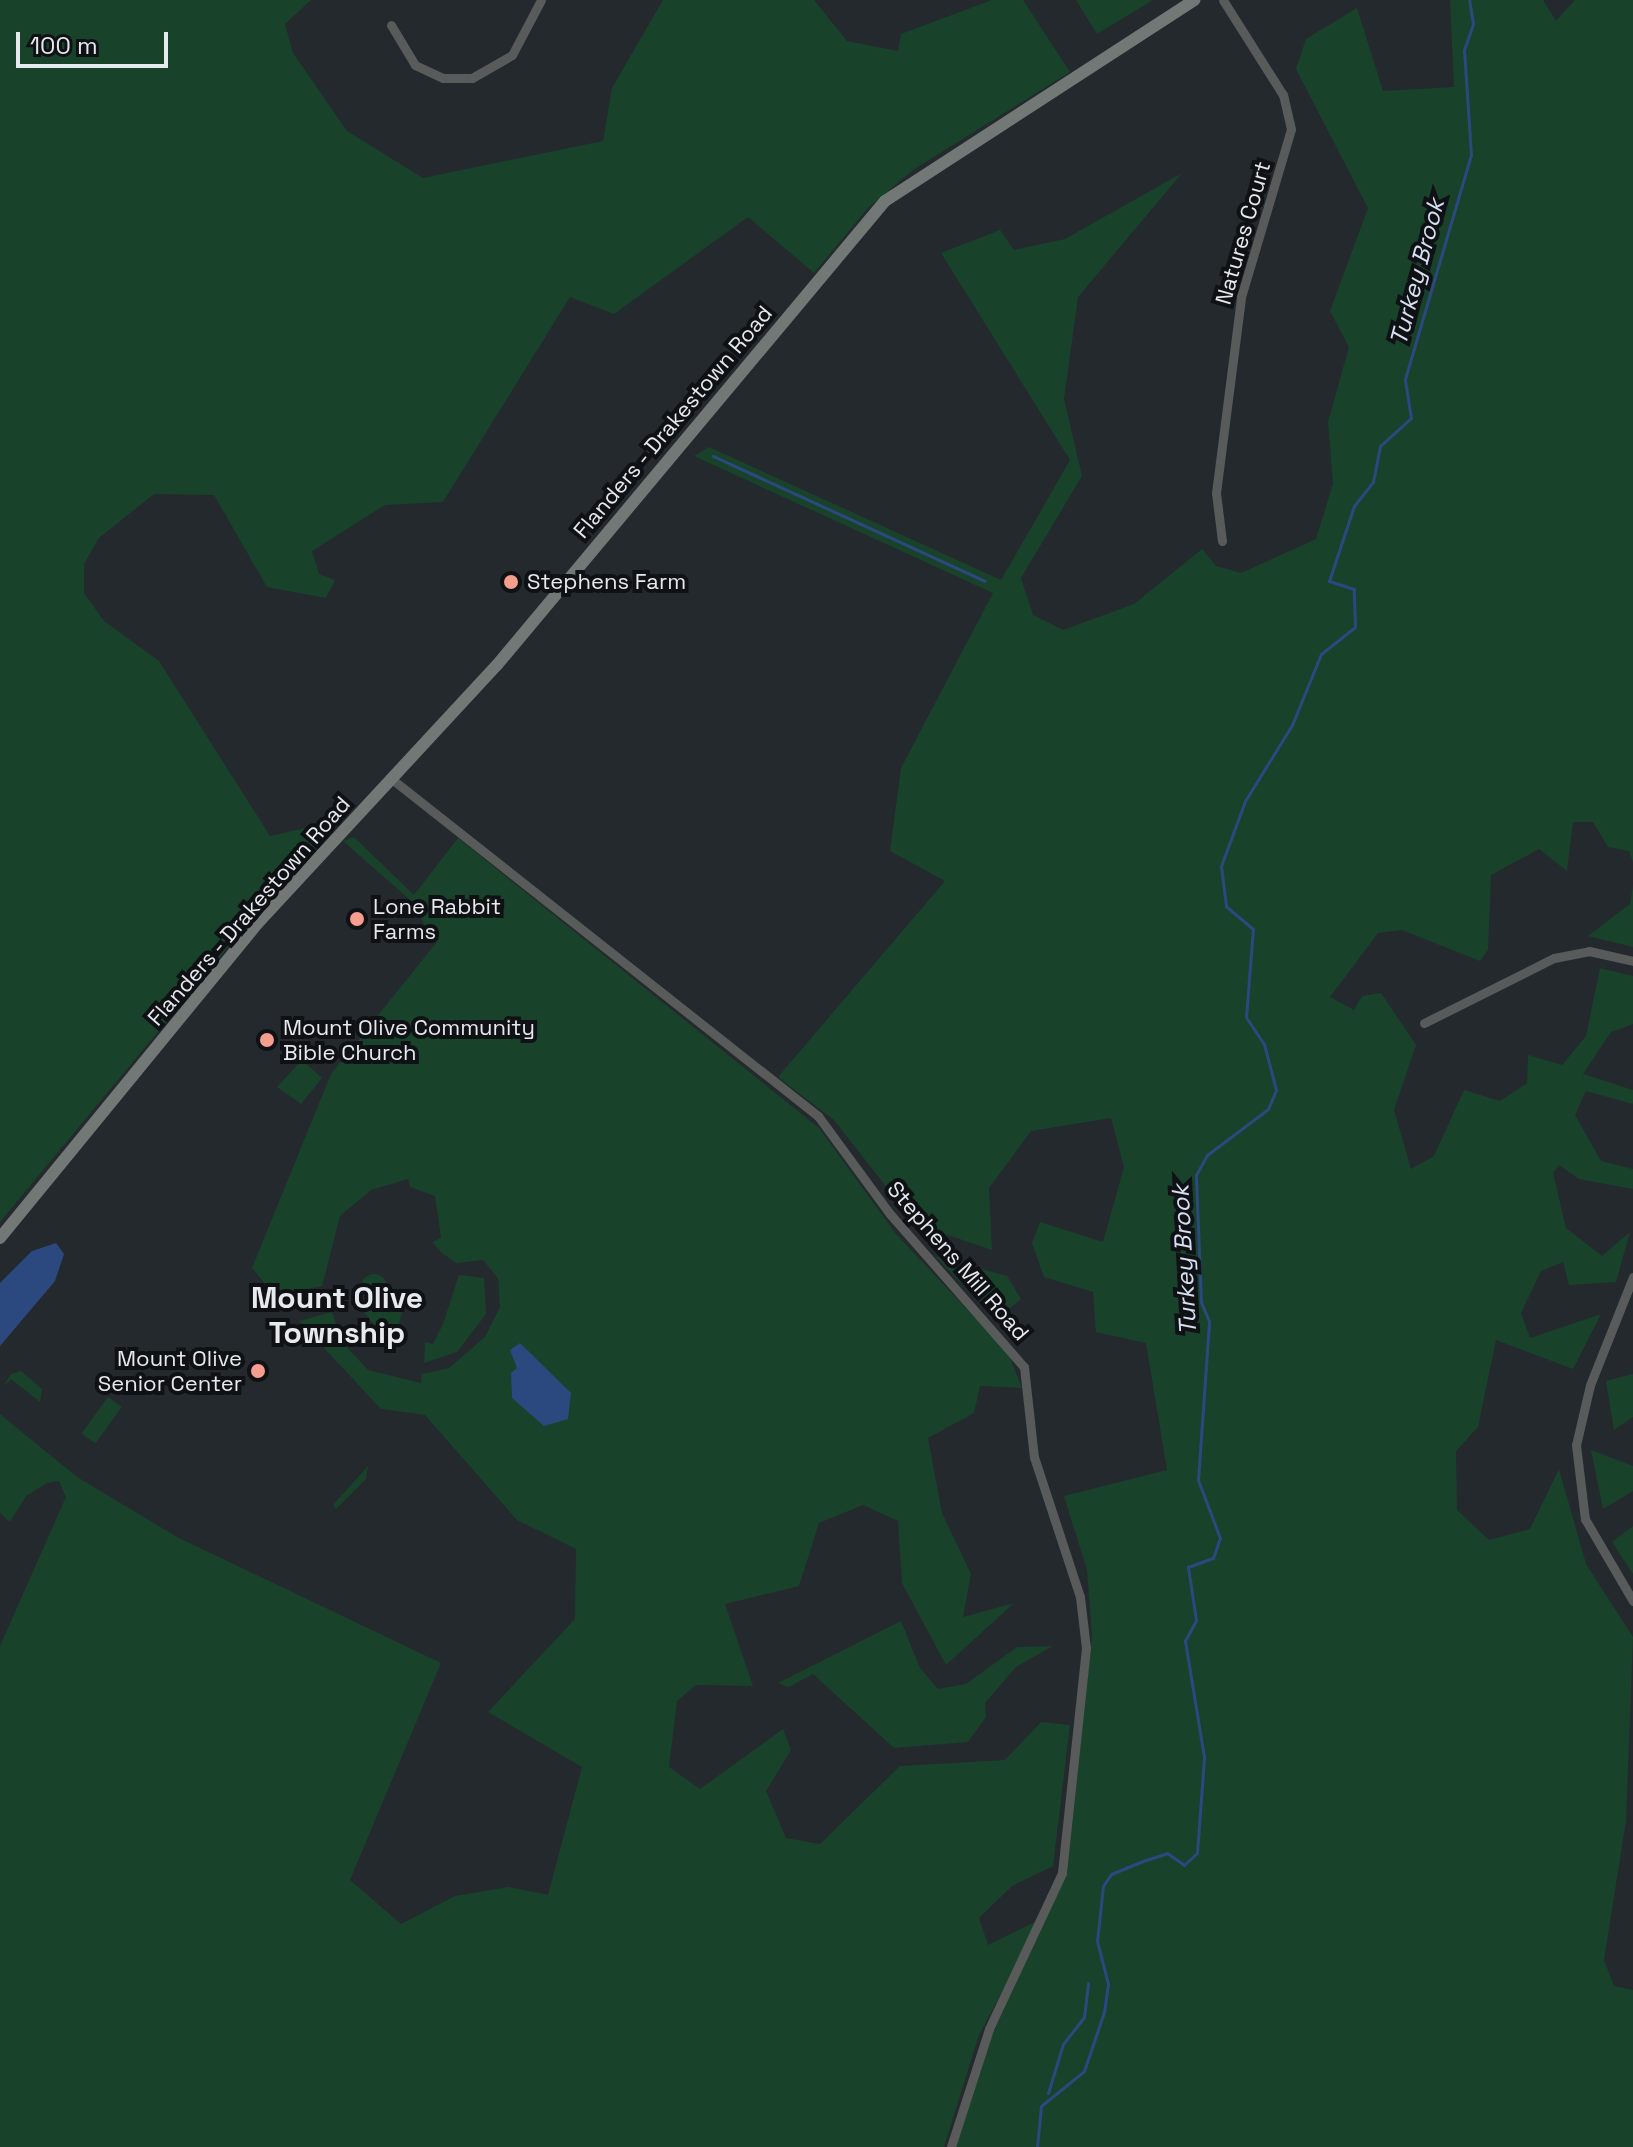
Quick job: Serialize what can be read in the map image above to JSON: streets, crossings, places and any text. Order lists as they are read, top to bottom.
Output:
{
  "streets": {
    "street": ["Natures Court", "Flanders - Drakestown Road", "Stephens Mill Road"]
  },
  "crossings": [
    ["Flanders - Drakestown Road", "Stephens Mill Road"]
  ],
  "districts": ["Mount Olive Township"],
  "water": ["Turkey Brook"],
  "places": [
    "Stephens Farm",
    "Lone Rabbit Farms",
    "Mount Olive Community Bible Church",
    "Mount Olive Senior Center"
  ],
  "scale_bar": "100 m"
}
